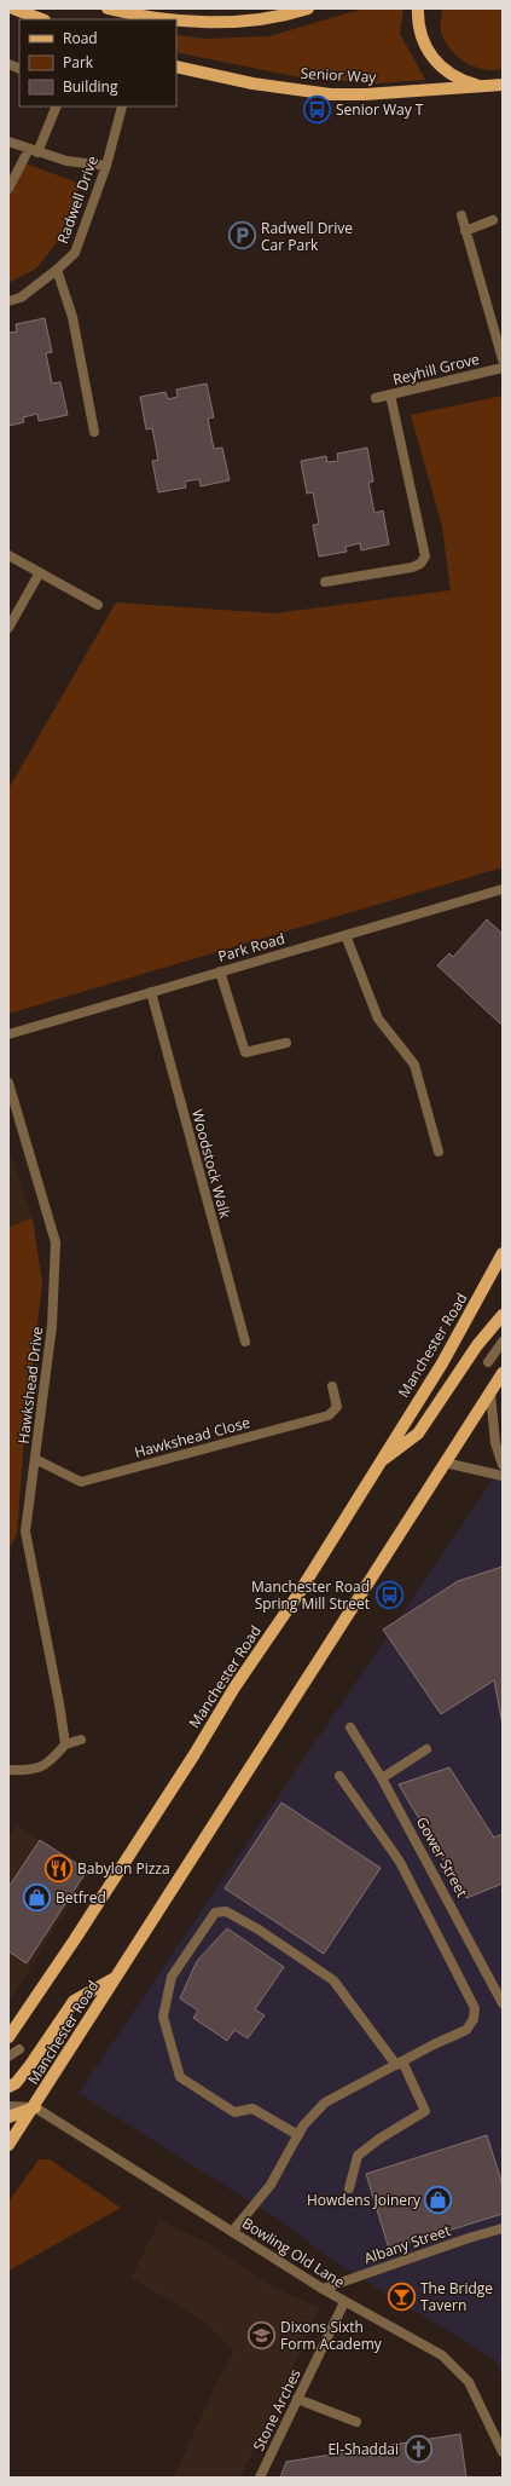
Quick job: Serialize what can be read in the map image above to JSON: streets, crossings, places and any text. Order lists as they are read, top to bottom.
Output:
{
  "streets": {
    "main road": ["Senior Way", "Manchester Road"],
    "street": [
      "Radwell Drive",
      "Reyhill Grove",
      "Park Road",
      "Woodstock Walk",
      "Hawkshead Drive",
      "Hawkshead Close",
      "Gower Street",
      "Albany Street",
      "Bowling Old Lane",
      "Stone Arches"
    ]
  },
  "crossings": [
    ["Park Road", "Woodstock Walk"],
    ["Manchester Road", "Bowling Old Lane"],
    ["Hawkshead Drive", "Hawkshead Close"],
    ["Albany Street", "Bowling Old Lane"],
    ["Bowling Old Lane", "Stone Arches"]
  ],
  "places": {
    "bus stop": ["Senior Way T", "Manchester Road Spring Mill Street"],
    "parking": ["Radwell Drive Car Park"],
    "restaurant": ["Babylon Pizza"],
    "shop": ["Betfred", "Howdens Joinery"],
    "bar": ["The Bridge Tavern"],
    "school or university": ["Dixons Sixth Form Academy"],
    "church": ["El-Shaddai"]
  },
  "legend": ["Road", "Park", "Building"]
}
